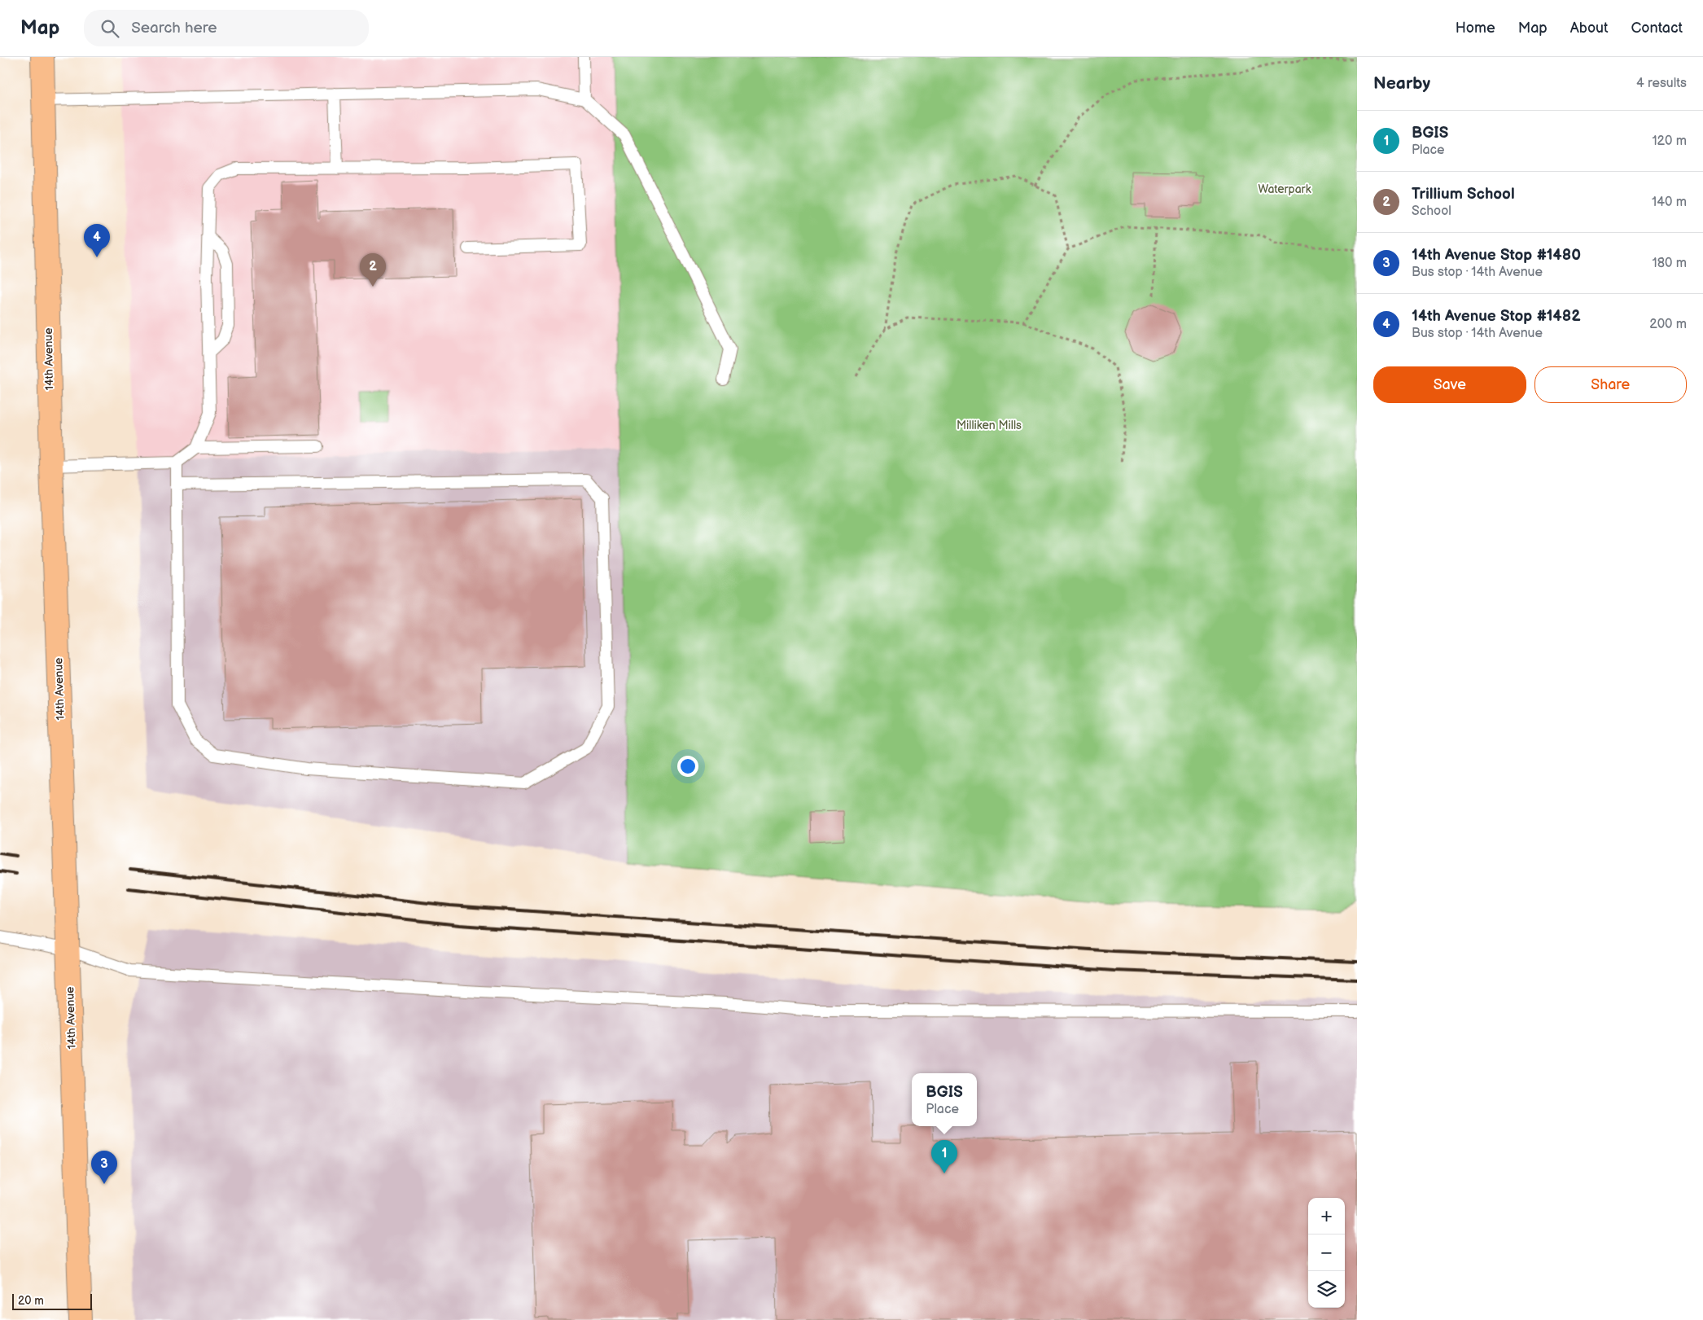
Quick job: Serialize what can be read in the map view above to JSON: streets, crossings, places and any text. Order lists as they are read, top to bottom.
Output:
{
  "streets": {
    "main road": ["14th Avenue"]
  },
  "parks": ["Waterpark", "Milliken Mills"],
  "scale_bar": "20 m",
  "page": {
    "header": "Map",
    "search": "Search here",
    "nav": [
      "Home",
      "Map",
      "About",
      "Contact"
    ],
    "heading": ["Nearby", "4 results"],
    "list": [
      {
        "mark": "1",
        "name": "BGIS",
        "note": "Place",
        "value": "120 m"
      },
      {
        "mark": "2",
        "name": "Trillium School",
        "note": "School",
        "value": "140 m"
      },
      {
        "mark": "3",
        "name": "14th Avenue Stop #1480",
        "note": "Bus stop · 14th Avenue",
        "value": "180 m"
      },
      {
        "mark": "4",
        "name": "14th Avenue Stop #1482",
        "note": "Bus stop · 14th Avenue",
        "value": "200 m"
      }
    ],
    "pins": [
      "4",
      "2",
      "1",
      "3"
    ],
    "buttons": ["Save", "Share"],
    "popup": ["BGIS", "Place"],
    "map_buttons": ["+", "−"],
    "scale": "20 m"
  }
}
